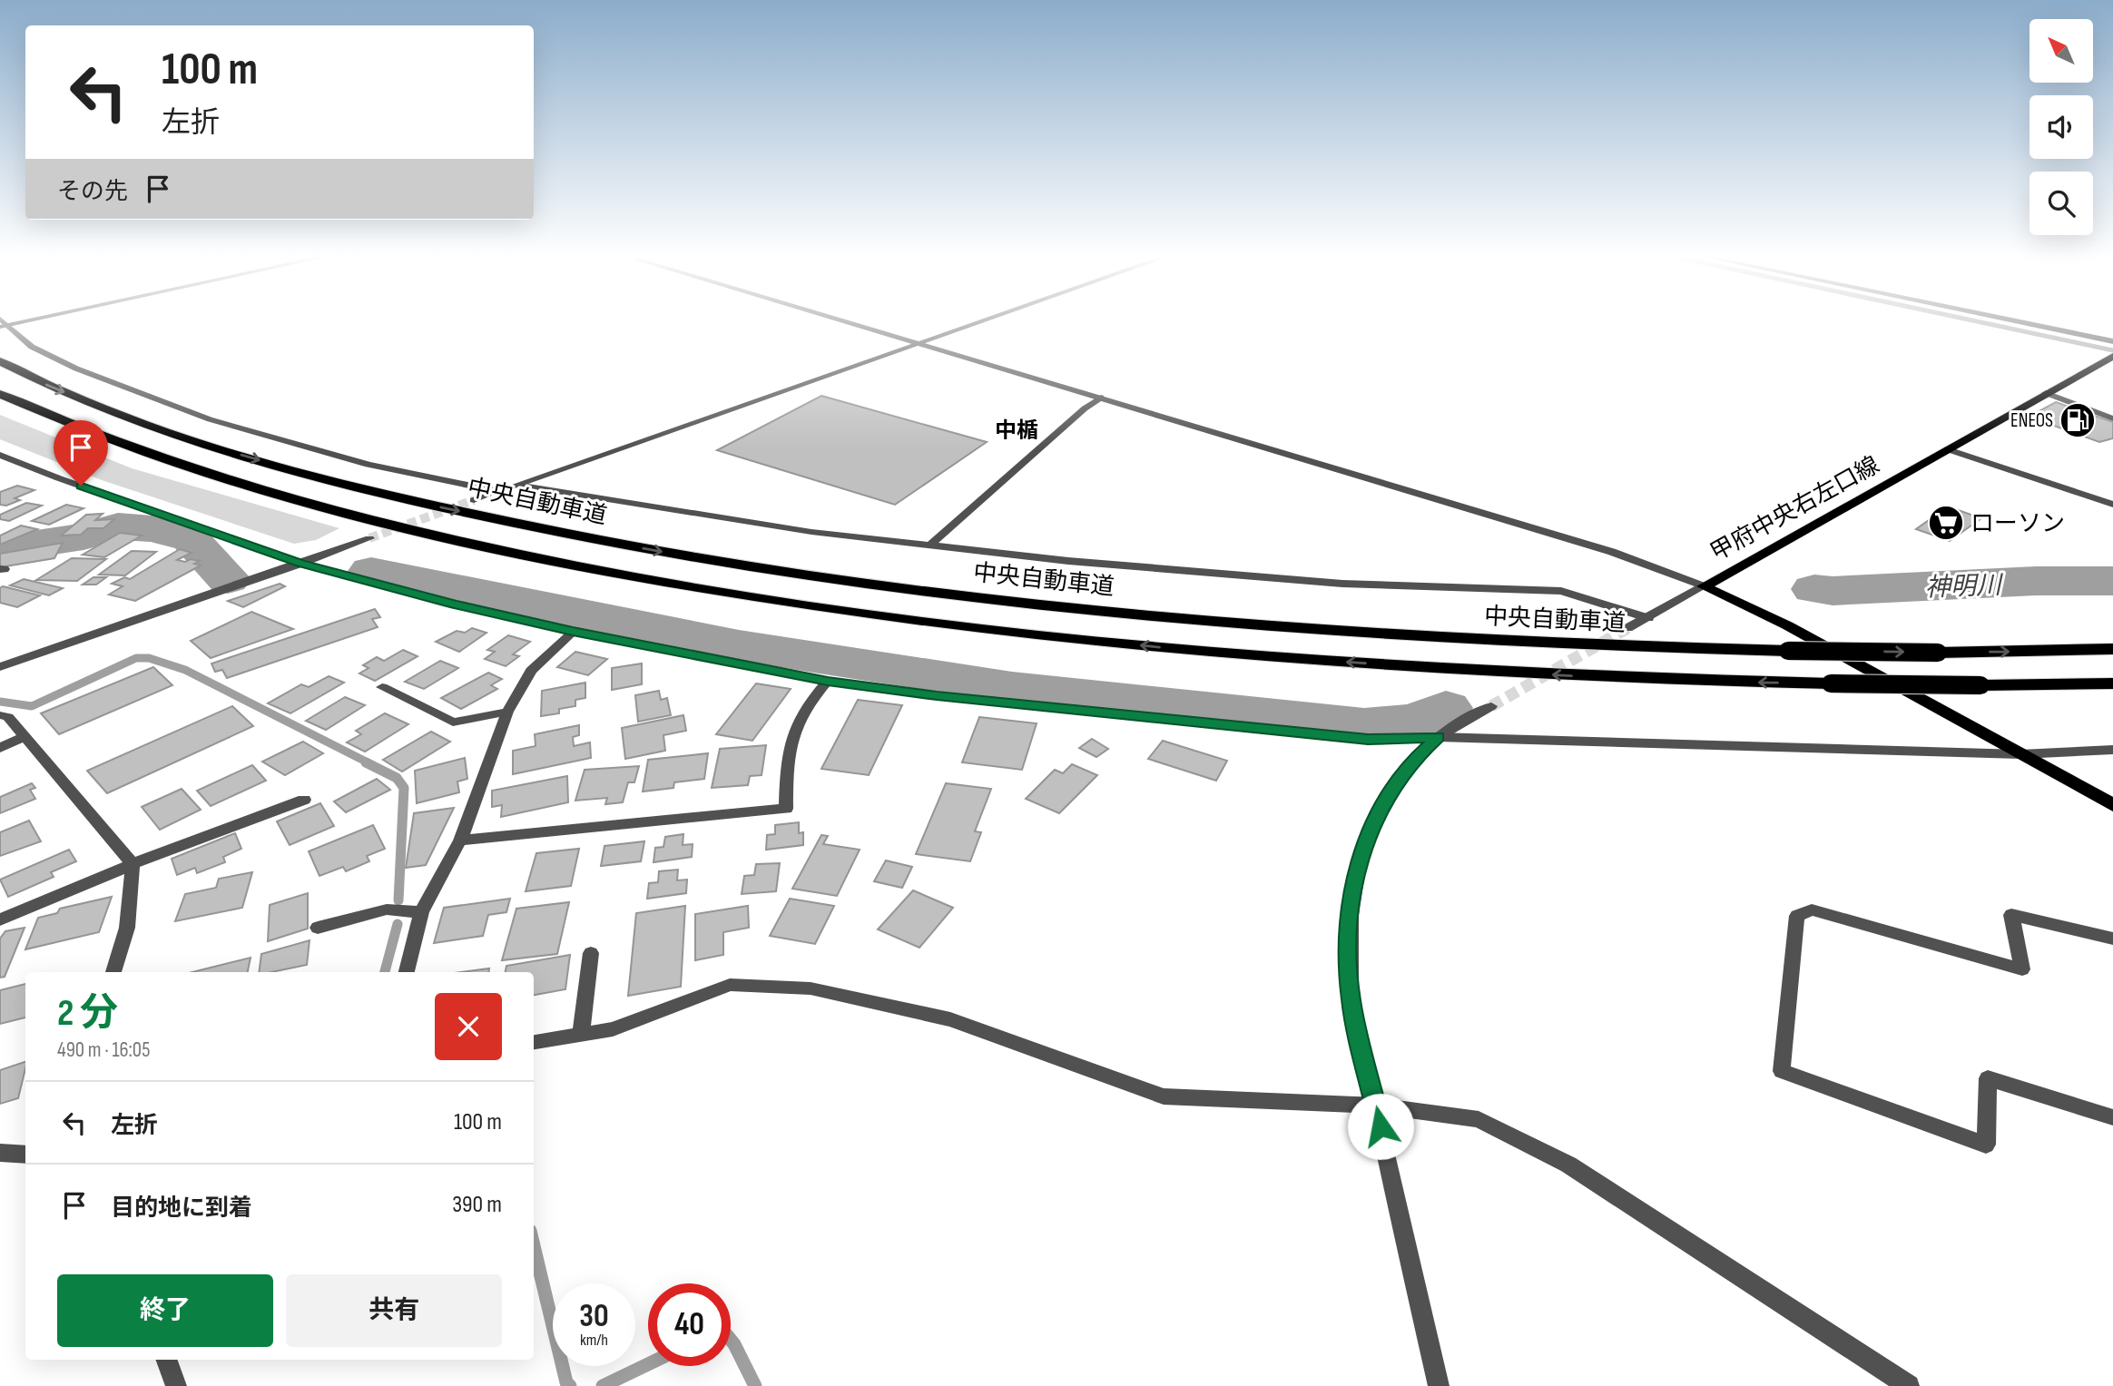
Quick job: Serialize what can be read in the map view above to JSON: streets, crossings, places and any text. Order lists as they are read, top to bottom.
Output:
{
  "streets": {
    "highway": ["中央自動車道"],
    "main road": ["甲府中央右左口線"]
  },
  "districts": ["中楯"],
  "water": ["神明川"],
  "places": {
    "fuel station": ["ENEOS"],
    "supermarket": ["ローソン"]
  },
  "north": "top left",
  "page": {
    "turn": ["100 m", "左折"],
    "then": "その先",
    "heading": ["2 分", "490 m · 16:05"],
    "list": [
      {
        "name": "左折",
        "value": "100 m"
      },
      {
        "name": "目的地に到着",
        "value": "390 m"
      }
    ],
    "buttons": ["終了", "共有"],
    "speed": "30 km/h",
    "limit": "40"
  }
}
